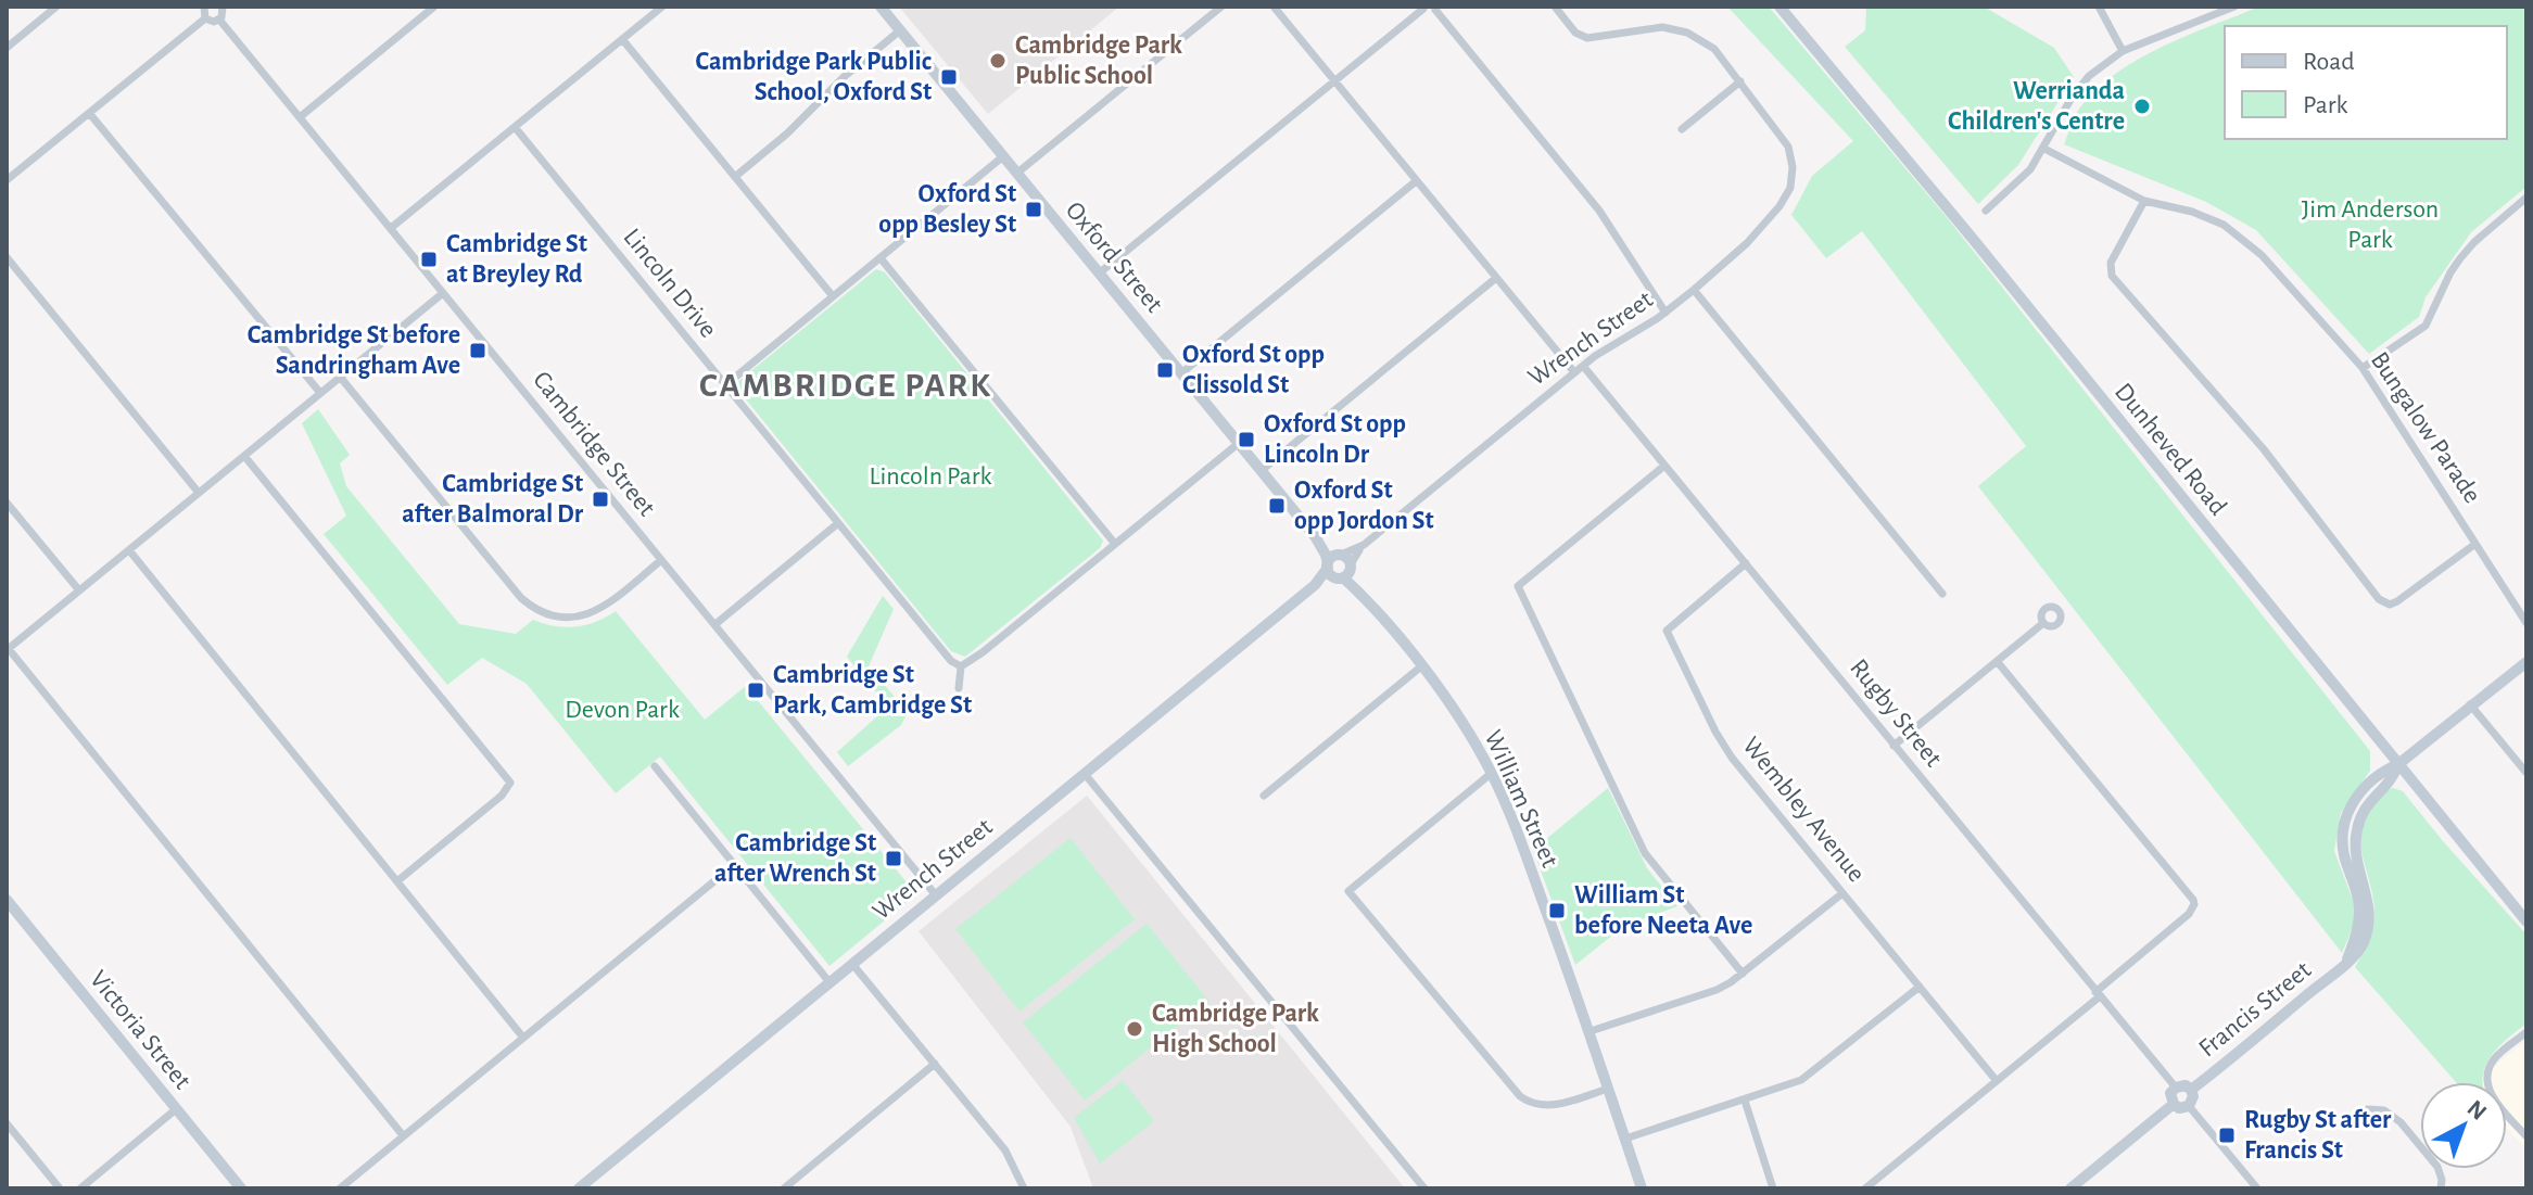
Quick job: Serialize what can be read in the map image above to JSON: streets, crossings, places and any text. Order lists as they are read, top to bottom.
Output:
{
  "streets": {
    "street": [
      "Oxford Street",
      "Lincoln Drive",
      "Wrench Street",
      "Bungalow Parade",
      "Cambridge Street",
      "Dunheved Road",
      "Rugby Street",
      "William Street",
      "Wembley Avenue",
      "Francis Street",
      "Victoria Street"
    ]
  },
  "crossings": [
    ["Oxford Street", "Wrench Street"],
    ["Oxford Street", "William Street"],
    ["Wrench Street", "Cambridge Street"],
    ["Wrench Street", "Rugby Street"],
    ["Wrench Street", "William Street"],
    ["Dunheved Road", "Francis Street"],
    ["Rugby Street", "Wembley Avenue"],
    ["Rugby Street", "Francis Street"]
  ],
  "districts": ["CAMBRIDGE PARK"],
  "parks": ["Jim Anderson Park", "Lincoln Park", "Devon Park"],
  "places": {
    "other": ["Cambridge Park Public School", "Werrianda Children's Centre", "Cambridge Park High School"],
    "transit": [
      "Cambridge Park Public School, Oxford St",
      "Oxford St opp Besley St",
      "Cambridge St at Breyley Rd",
      "Cambridge St before Sandringham Ave",
      "Oxford St opp Clissold St",
      "Oxford St opp Lincoln Dr",
      "Cambridge St after Balmoral Dr",
      "Oxford St opp Jordon St",
      "Cambridge St Park, Cambridge St",
      "Cambridge St after Wrench St",
      "William St before Neeta Ave",
      "Rugby St after Francis St"
    ]
  },
  "legend": ["Road", "Park"],
  "north": "top right"
}
